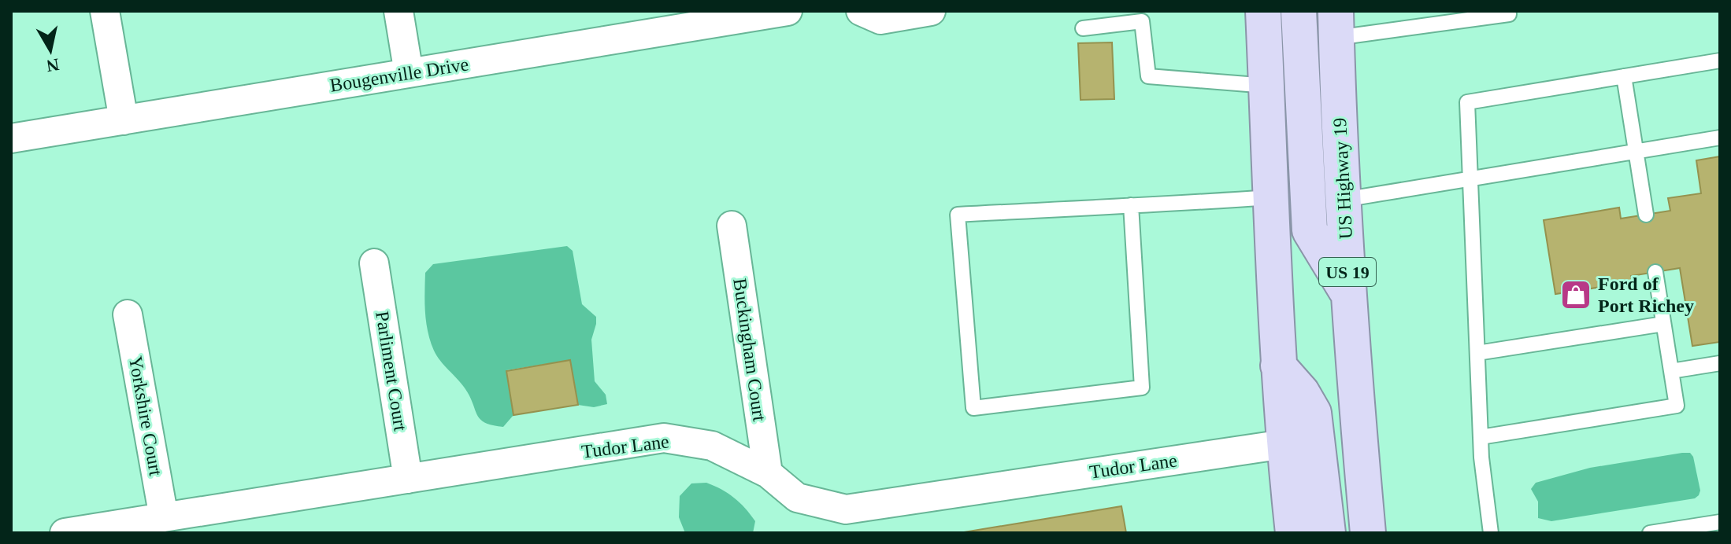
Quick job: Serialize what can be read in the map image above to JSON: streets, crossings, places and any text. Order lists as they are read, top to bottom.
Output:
{
  "streets": {
    "highway": ["US Highway 19", "US 19"],
    "street": [
      "Bougenville Drive",
      "Buckingham Court",
      "Parliment Court",
      "Yorkshire Court",
      "Tudor Lane"
    ]
  },
  "crossings": [
    ["Buckingham Court", "Tudor Lane"],
    ["Parliment Court", "Tudor Lane"],
    ["Yorkshire Court", "Tudor Lane"]
  ],
  "places": {
    "shop": ["Ford of Port Richey"]
  },
  "north": "bottom"
}
